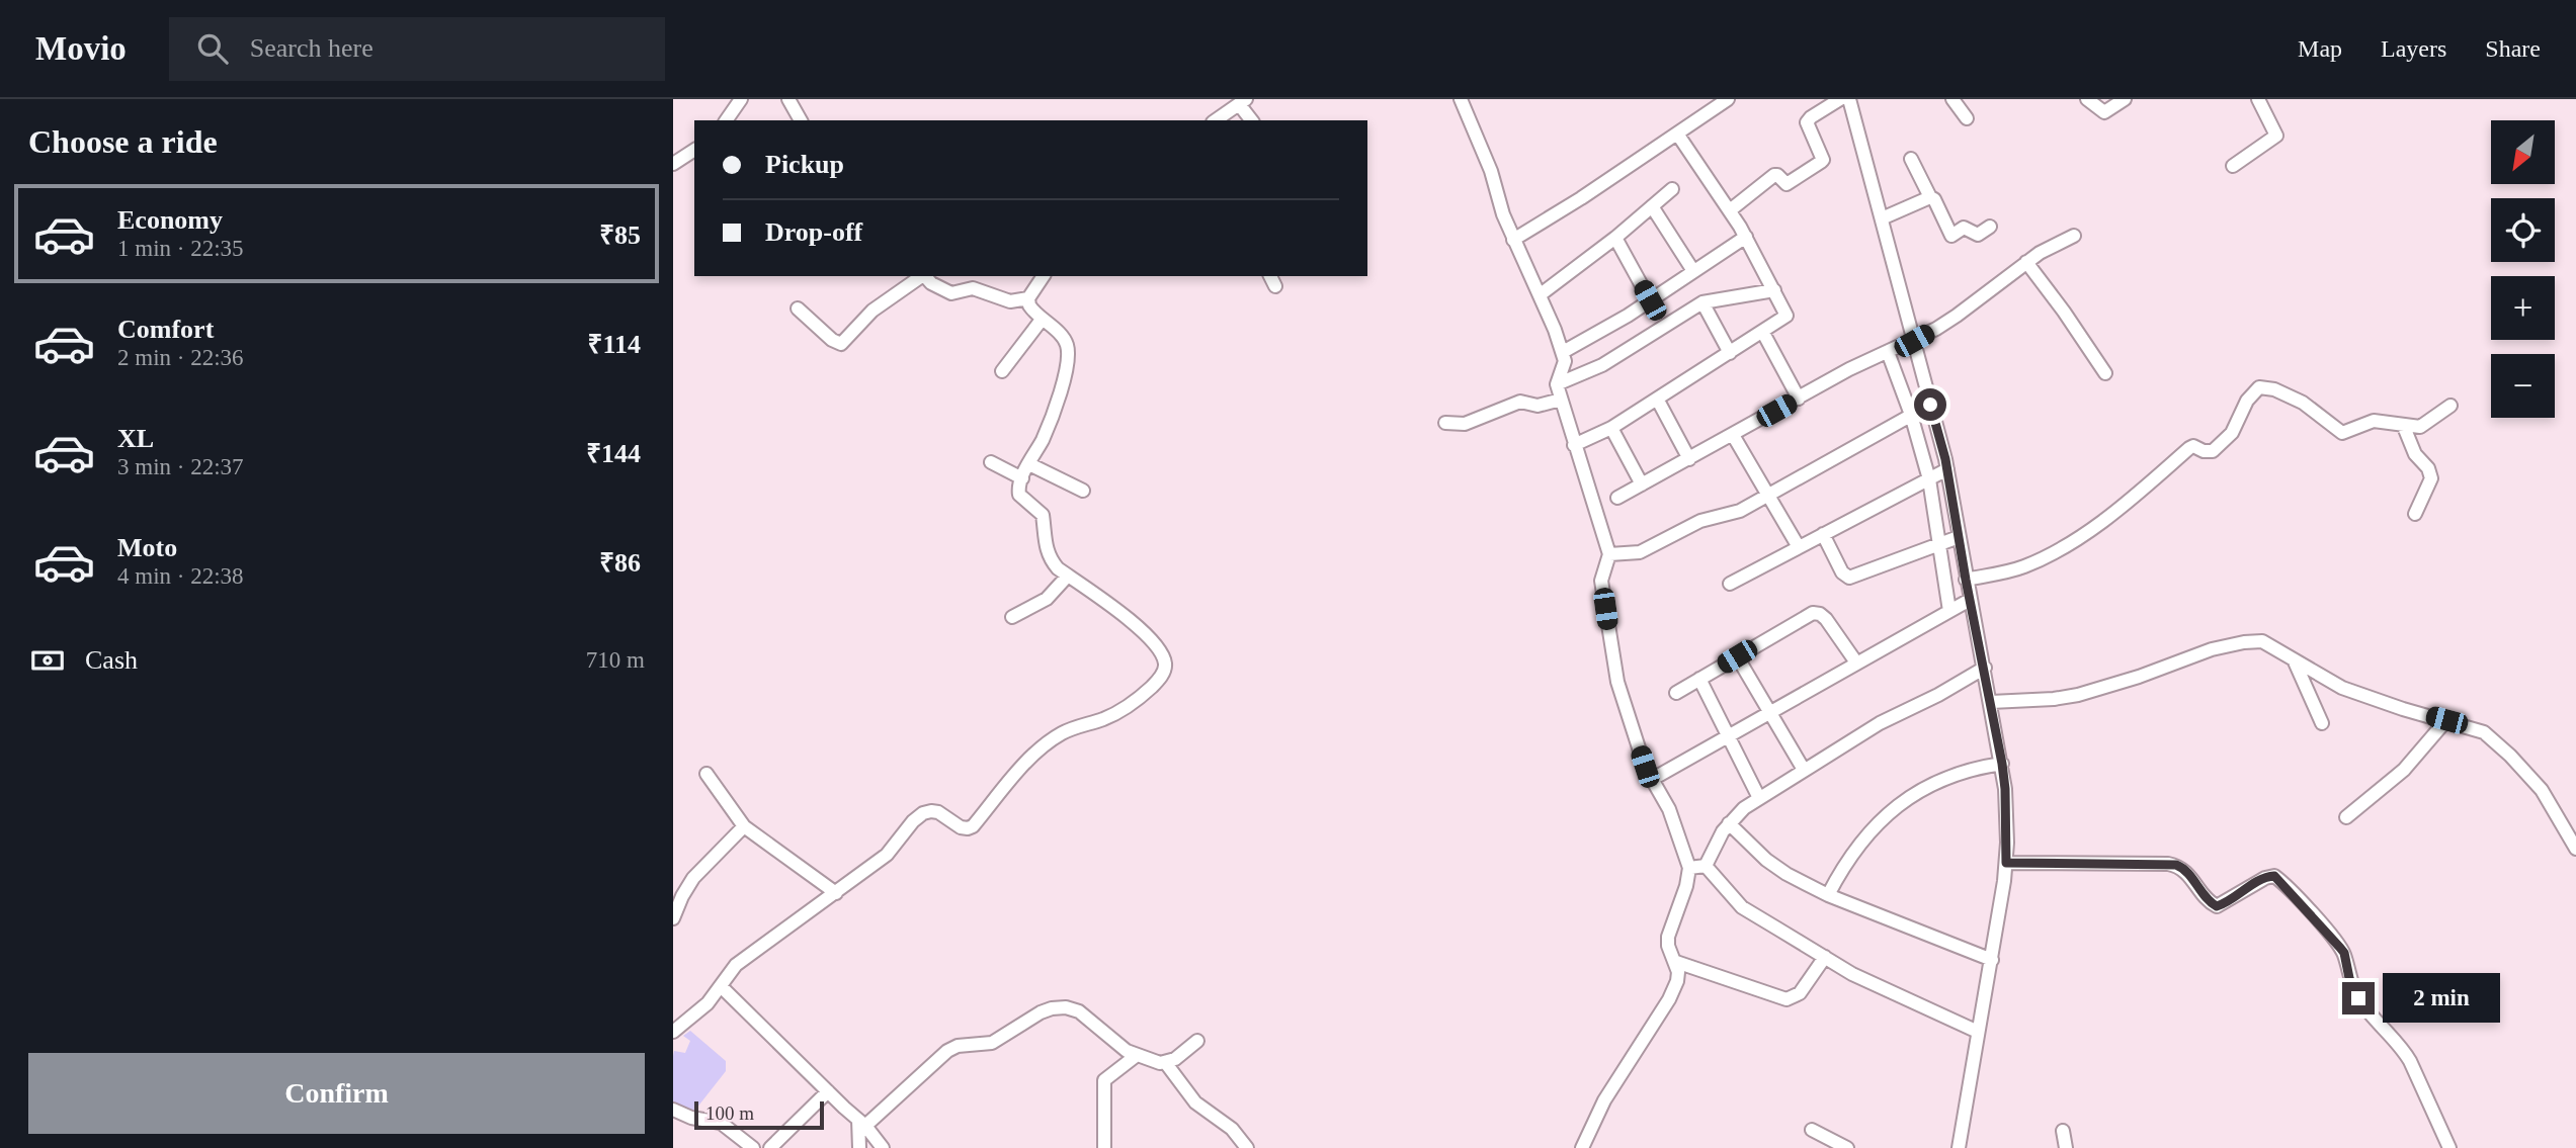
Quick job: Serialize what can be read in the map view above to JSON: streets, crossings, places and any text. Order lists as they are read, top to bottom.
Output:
{
  "scale_bar": "100 m",
  "north": "bottom left",
  "page": {
    "header": "Movio",
    "search": "Search here",
    "nav": ["Map", "Layers", "Share"],
    "heading": "Choose a ride",
    "map_buttons": ["+", "−"],
    "banner": ["Pickup", "Drop-off"],
    "list": [
      {
        "name": "Economy",
        "note": "1 min · 22:35",
        "value": "₹85"
      },
      {
        "name": "Comfort",
        "note": "2 min · 22:36",
        "value": "₹114"
      },
      {
        "name": "XL",
        "note": "3 min · 22:37",
        "value": "₹144"
      },
      {
        "name": "Moto",
        "note": "4 min · 22:38",
        "value": "₹86"
      }
    ],
    "pay": ["Cash", "710 m"],
    "bubble": "2 min",
    "buttons": "Confirm",
    "scale": "100 m"
  }
}
